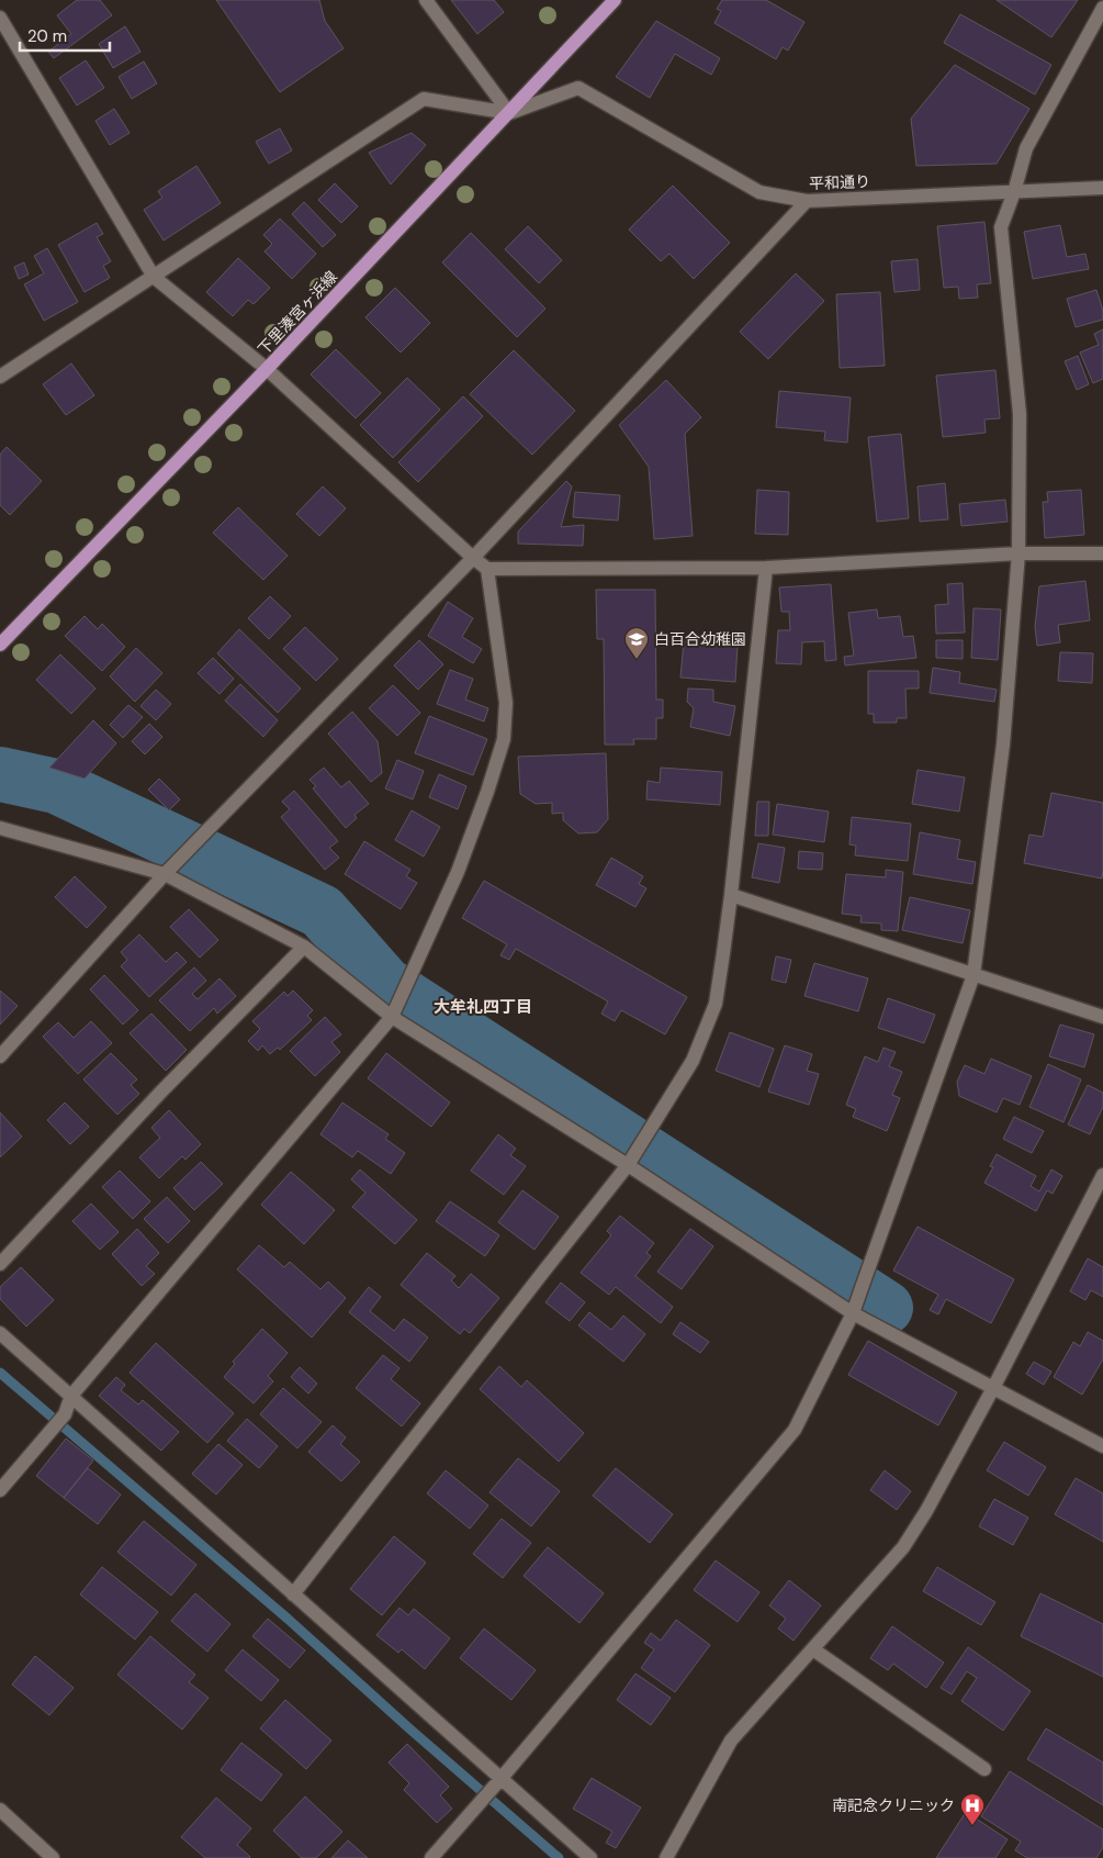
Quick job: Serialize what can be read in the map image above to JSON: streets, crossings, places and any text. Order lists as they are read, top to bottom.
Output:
{
  "streets": {
    "main road": ["下里湊宮ヶ浜線"],
    "street": ["平和通り"]
  },
  "crossings": [
    ["平和通り", "下里湊宮ヶ浜線"]
  ],
  "districts": ["大牟礼四丁目"],
  "places": {
    "school or university": ["白百合幼稚園"],
    "hospital": ["南記念クリニック"]
  },
  "scale_bar": "20 m"
}
